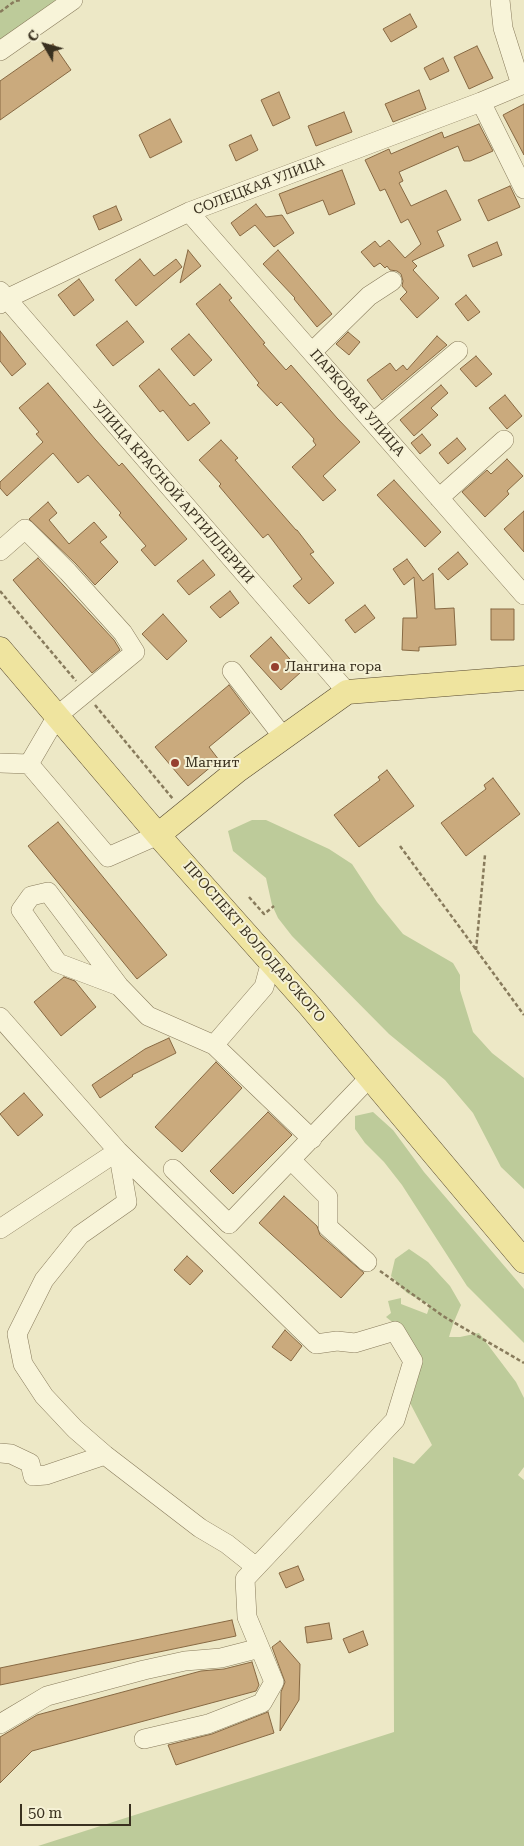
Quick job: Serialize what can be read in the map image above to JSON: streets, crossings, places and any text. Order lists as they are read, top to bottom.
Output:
{
  "streets": {
    "main road": ["ПРОСПЕКТ ВОЛОДАРСКОГО"],
    "street": ["СОЛЕЦКАЯ УЛИЦА", "ПАРКОВАЯ УЛИЦА", "УЛИЦА КРАСНОЙ АРТИЛЛЕРИИ"]
  },
  "crossings": [
    ["СОЛЕЦКАЯ УЛИЦА", "ПАРКОВАЯ УЛИЦА"],
    ["СОЛЕЦКАЯ УЛИЦА", "УЛИЦА КРАСНОЙ АРТИЛЛЕРИИ"]
  ],
  "places": ["Лангина гора", "Магнит"],
  "scale_bar": "50 m",
  "north": "top left"
}
